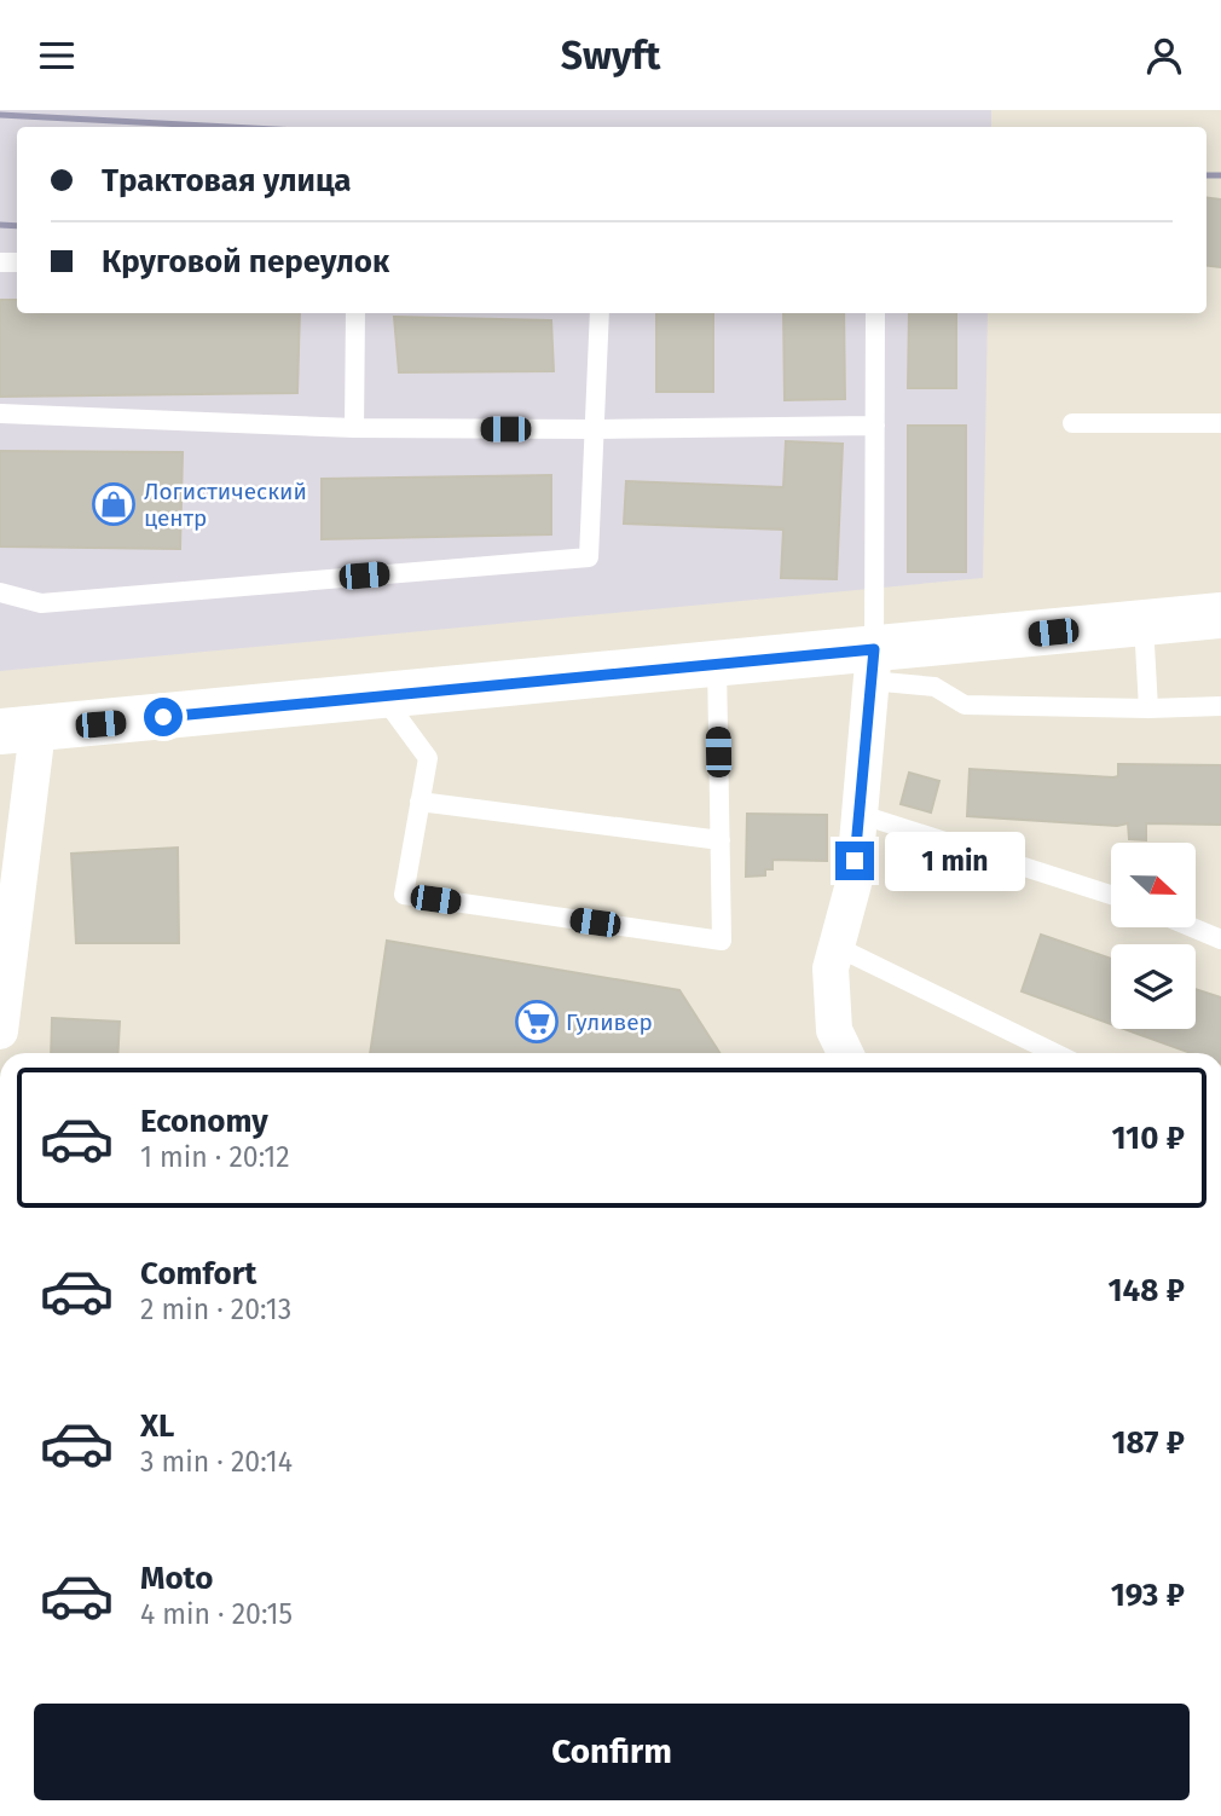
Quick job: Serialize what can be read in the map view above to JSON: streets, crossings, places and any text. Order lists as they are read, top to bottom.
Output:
{
  "places": {
    "shop": ["Логистический центр"],
    "supermarket": ["Гуливер"]
  },
  "north": "right",
  "page": {
    "header": "Swyft",
    "banner": ["Трактовая улица", "Круговой переулок"],
    "bubble": "1 min",
    "list": [
      {
        "name": "Economy",
        "note": "1 min · 20:12",
        "value": "110 ₽"
      },
      {
        "name": "Comfort",
        "note": "2 min · 20:13",
        "value": "148 ₽"
      },
      {
        "name": "XL",
        "note": "3 min · 20:14",
        "value": "187 ₽"
      },
      {
        "name": "Moto",
        "note": "4 min · 20:15",
        "value": "193 ₽"
      }
    ],
    "buttons": "Confirm"
  }
}
